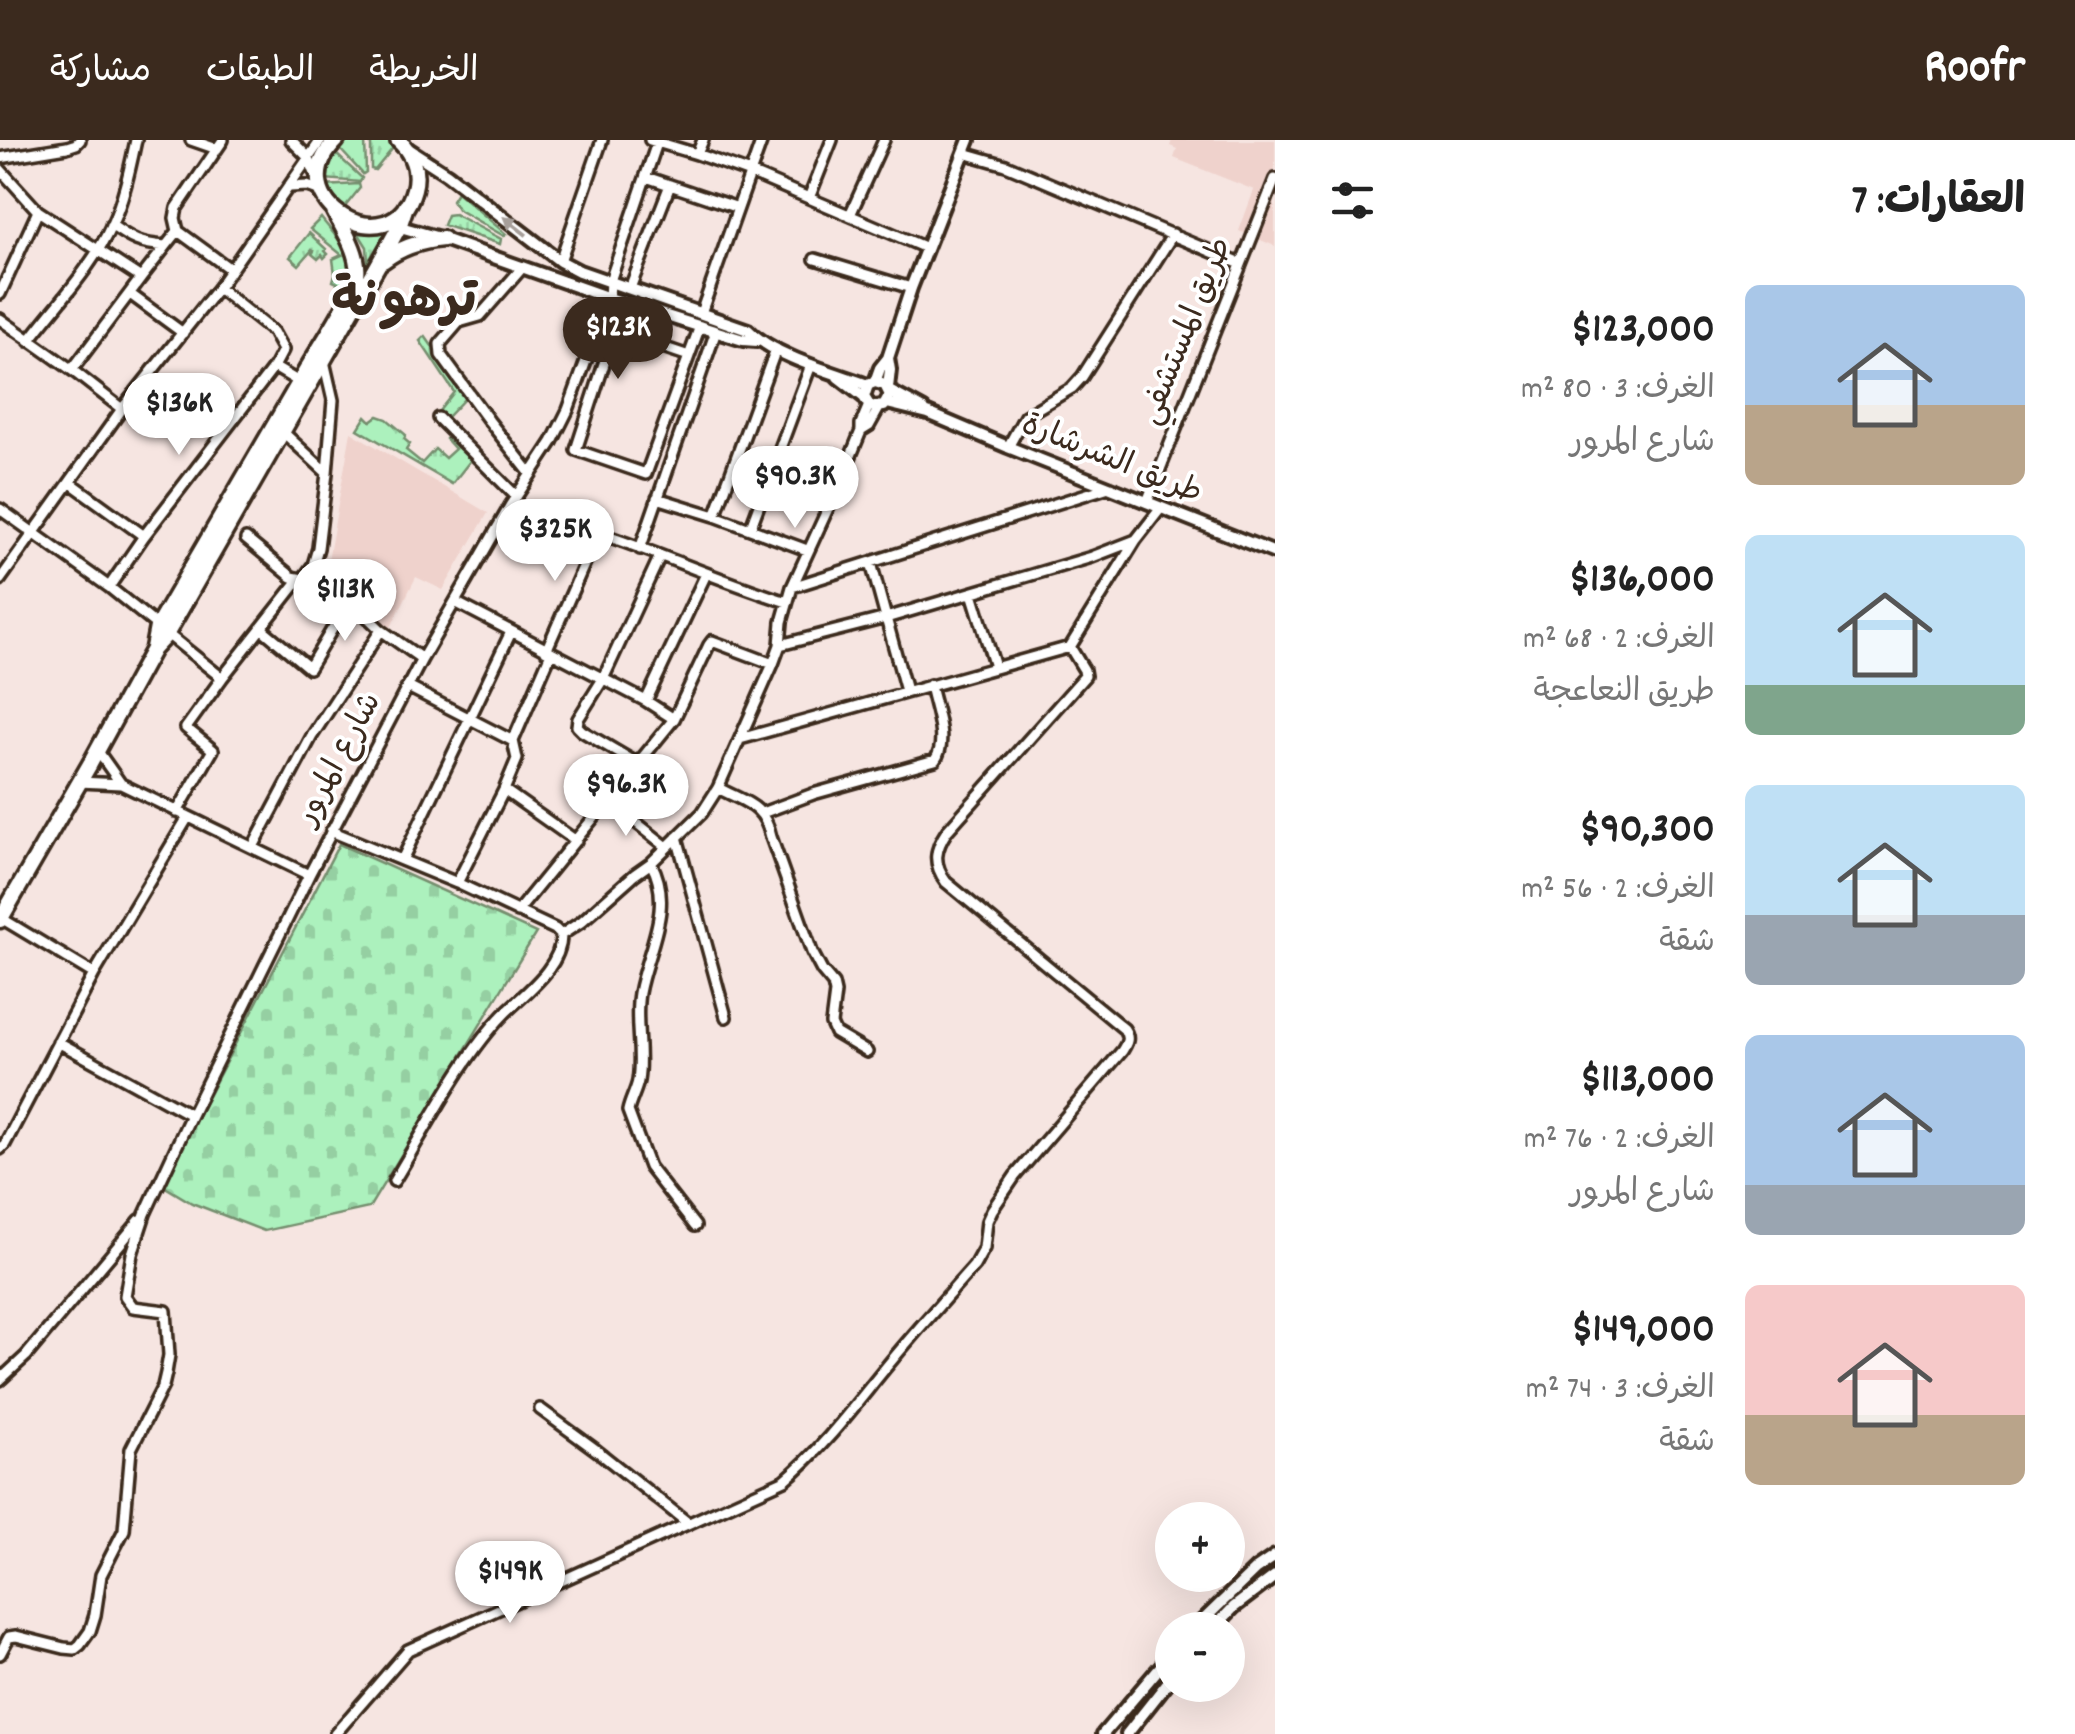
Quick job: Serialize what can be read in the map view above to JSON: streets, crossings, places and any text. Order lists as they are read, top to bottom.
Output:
{
  "streets": {
    "street": ["طريق المستشفي", "طريق الشرشارة", "شارع المرور"]
  },
  "crossings": [
    ["طريق المستشفي", "طريق الشرشارة"]
  ],
  "districts": ["ترهونة"],
  "page": {
    "header": "Roofr",
    "nav": ["الخريطة", "الطبقات", "مشاركة"],
    "heading": "العقارات: 7",
    "list": [
      {
        "name": "$123,000",
        "note": "الغرف: 3 · 80 m² · شارع المرور"
      },
      {
        "name": "$136,000",
        "note": "الغرف: 2 · 68 m² · طريق النعاعجة"
      },
      {
        "name": "$90,300",
        "note": "الغرف: 2 · 56 m² · شقة"
      },
      {
        "name": "$113,000",
        "note": "الغرف: 2 · 76 m² · شارع المرور"
      },
      {
        "name": "$149,000",
        "note": "الغرف: 3 · 74 m² · شقة"
      }
    ],
    "price": [
      "$123K",
      "$136K",
      "$90.3K",
      "$325K",
      "$113K",
      "$96.3K",
      "$149K"
    ],
    "map_buttons": ["+", "−"]
  }
}
